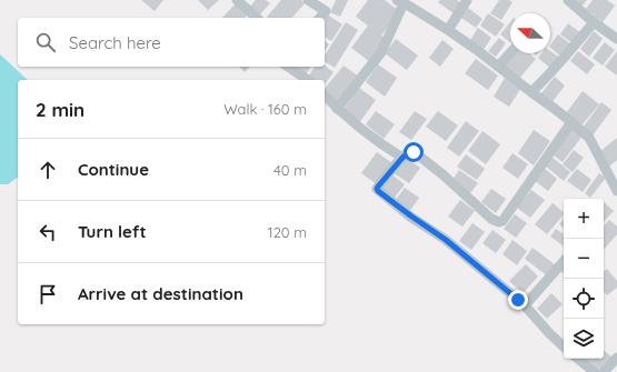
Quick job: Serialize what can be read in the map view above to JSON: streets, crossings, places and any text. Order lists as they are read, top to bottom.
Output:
{
  "north": "left",
  "page": {
    "search": "Search here",
    "heading": ["2 min", "Walk · 160 m"],
    "list": [
      ["Continue", "40 m"],
      ["Turn left", "120 m"],
      "Arrive at destination"
    ],
    "map_buttons": ["+", "−"]
  }
}
